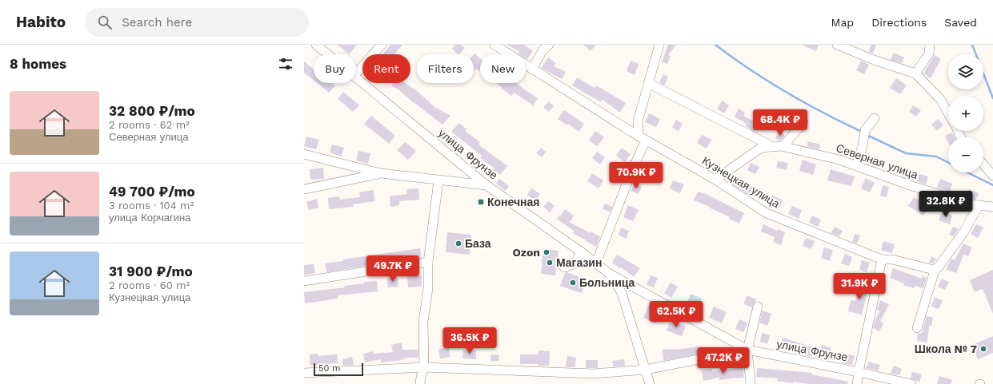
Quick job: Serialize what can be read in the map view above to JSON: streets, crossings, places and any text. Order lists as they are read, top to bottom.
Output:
{
  "streets": {
    "street": ["улица Фрунзе", "Северная улица", "Кузнецкая улица"]
  },
  "crossings": [
    ["Северная улица", "Кузнецкая улица"]
  ],
  "places": {
    "transit": ["Конечная"],
    "other": [
      "База",
      "Ozon",
      "Магазин",
      "Больница",
      "Школа № 7"
    ]
  },
  "scale_bar": "50 m",
  "page": {
    "header": "Habito",
    "search": "Search here",
    "nav": ["Map", "Directions", "Saved"],
    "heading": "8 homes",
    "map_buttons": ["+", "−"],
    "chip": [
      "Buy",
      "Rent",
      "Filters",
      "New"
    ],
    "list": [
      {
        "name": "32 800 ₽/mo",
        "note": "2 rooms · 62 m² · Северная улица"
      },
      {
        "name": "49 700 ₽/mo",
        "note": "3 rooms · 104 m² · улица Корчагина"
      },
      {
        "name": "31 900 ₽/mo",
        "note": "2 rooms · 60 m² · Кузнецкая улица"
      }
    ],
    "price": [
      "68.4K ₽",
      "70.9K ₽",
      "32.8K ₽",
      "49.7K ₽",
      "31.9K ₽",
      "62.5K ₽",
      "36.5K ₽",
      "47.2K ₽"
    ],
    "scale": "50 m"
  }
}
